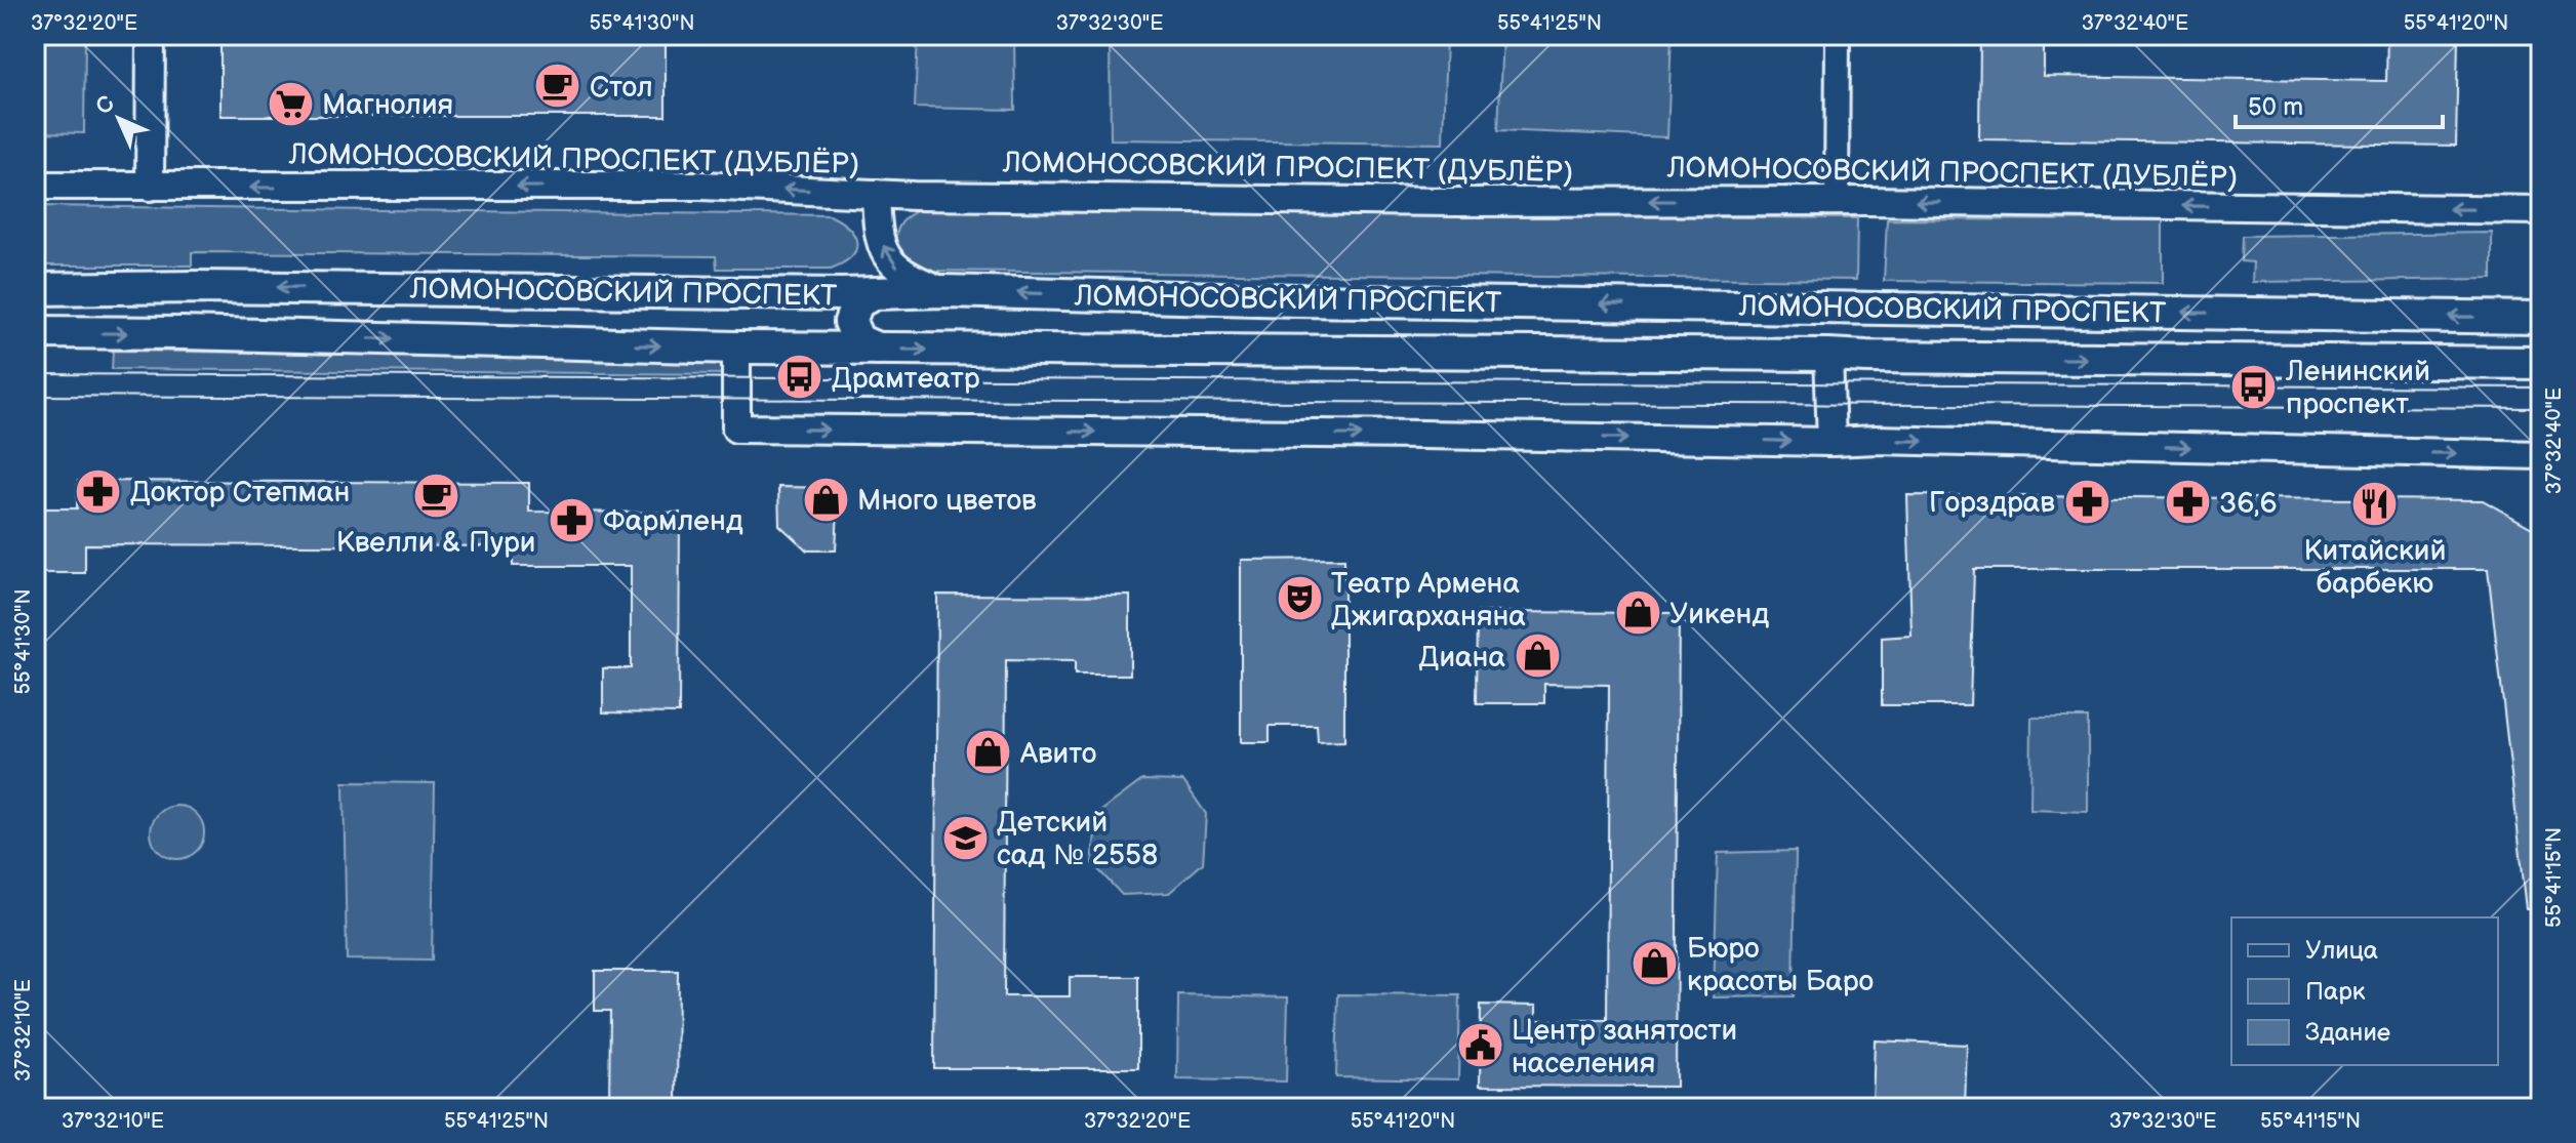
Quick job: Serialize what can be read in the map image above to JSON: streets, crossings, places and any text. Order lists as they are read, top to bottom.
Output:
{
  "streets": {
    "main road": ["ЛОМОНОСОВСКИЙ ПРОСПЕКТ"],
    "street": ["ЛОМОНОСОВСКИЙ ПРОСПЕКТ (ДУБЛЁР)"]
  },
  "places": {
    "cafe": ["Стол", "Квелли & Пури"],
    "supermarket": ["Магнолия"],
    "bus stop": ["Драмтеатр", "Ленинский проспект"],
    "pharmacy": [
      "Доктор Степман",
      "Горздрав",
      "36,6",
      "Фармленд"
    ],
    "shop": [
      "Много цветов",
      "Уикенд",
      "Диана",
      "Авито",
      "Бюро красоты Баро"
    ],
    "restaurant": ["Китайский барбекю"],
    "theatre": ["Театр Армена Джигарханяна"],
    "school or university": ["Детский сад № 2558"],
    "public building": ["Центр занятости населения"]
  },
  "legend": ["Улица", "Парк", "Здание"],
  "scale_bar": "50 m",
  "north": "top left",
  "coordinates": [
    "37°32'20\"E",
    "55°41'30\"N",
    "37°32'30\"E",
    "55°41'25\"N",
    "37°32'40\"E",
    "55°41'20\"N",
    "55°41'15\"N",
    "37°32'10\"E"
  ]
}
